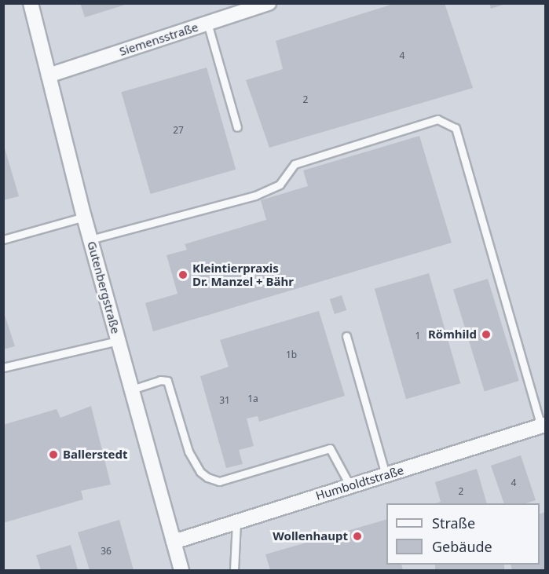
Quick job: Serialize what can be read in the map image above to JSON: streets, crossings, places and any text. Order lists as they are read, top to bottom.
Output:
{
  "streets": {
    "street": ["Siemensstraße", "Gutenbergstraße", "Humboldtstraße"]
  },
  "crossings": [
    ["Siemensstraße", "Gutenbergstraße"],
    ["Gutenbergstraße", "Humboldtstraße"]
  ],
  "places": [
    "Kleintierpraxis Dr. Manzel + Bähr",
    "Römhild",
    "Ballerstedt",
    "Wollenhaupt"
  ],
  "house_numbers": [
    "4",
    "2",
    "27",
    "1",
    "1b",
    "1a",
    "31",
    "4",
    "2",
    "36"
  ],
  "legend": ["Straße", "Gebäude"]
}
